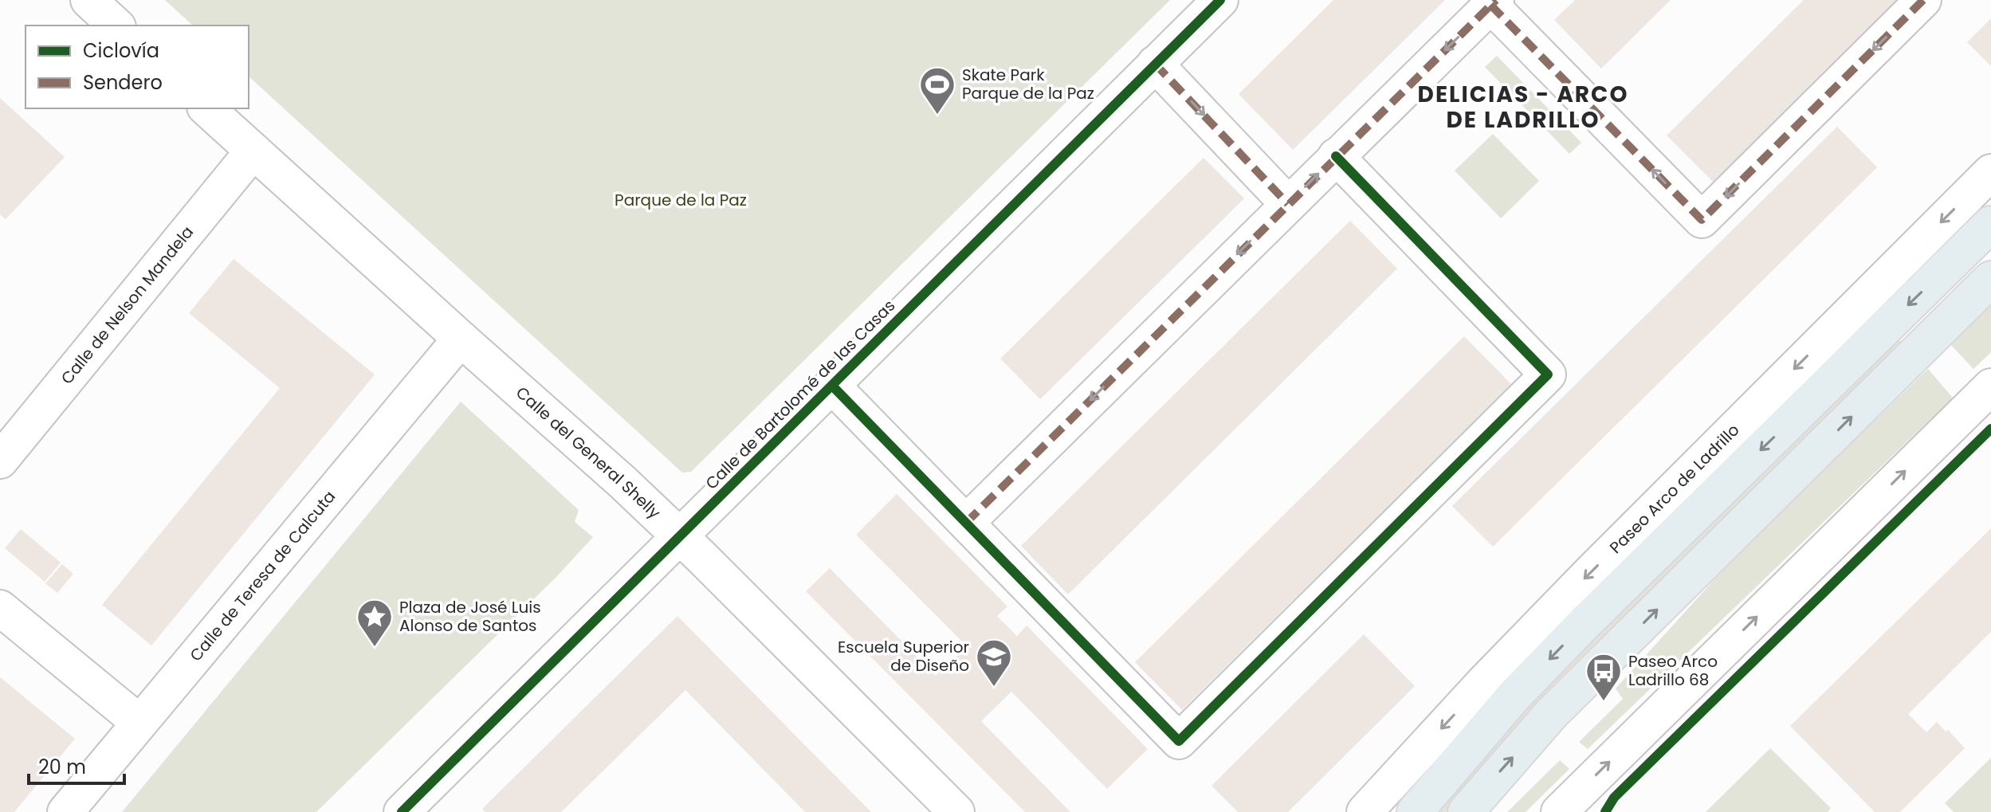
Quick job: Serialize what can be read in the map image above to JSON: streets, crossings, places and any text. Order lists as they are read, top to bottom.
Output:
{
  "streets": {
    "main road": ["Paseo Arco de Ladrillo"],
    "street": [
      "Calle de Nelson Mandela",
      "Calle de Bartolomé de las Casas",
      "Calle del General Shelly",
      "Calle de Teresa de Calcuta"
    ]
  },
  "crossings": [
    ["Calle de Nelson Mandela", "Calle del General Shelly"],
    ["Calle de Bartolomé de las Casas", "Calle del General Shelly"],
    ["Calle del General Shelly", "Calle de Teresa de Calcuta"]
  ],
  "districts": ["DELICIAS - ARCO DE LADRILLO"],
  "parks": ["Parque de la Paz"],
  "places": {
    "sports": ["Skate Park Parque de la Paz"],
    "place": ["Plaza de José Luis Alonso de Santos"],
    "school or university": ["Escuela Superior de Diseño"],
    "bus stop": ["Paseo Arco Ladrillo 68"]
  },
  "legend": ["Ciclovía", "Sendero"],
  "scale_bar": "20 m"
}
